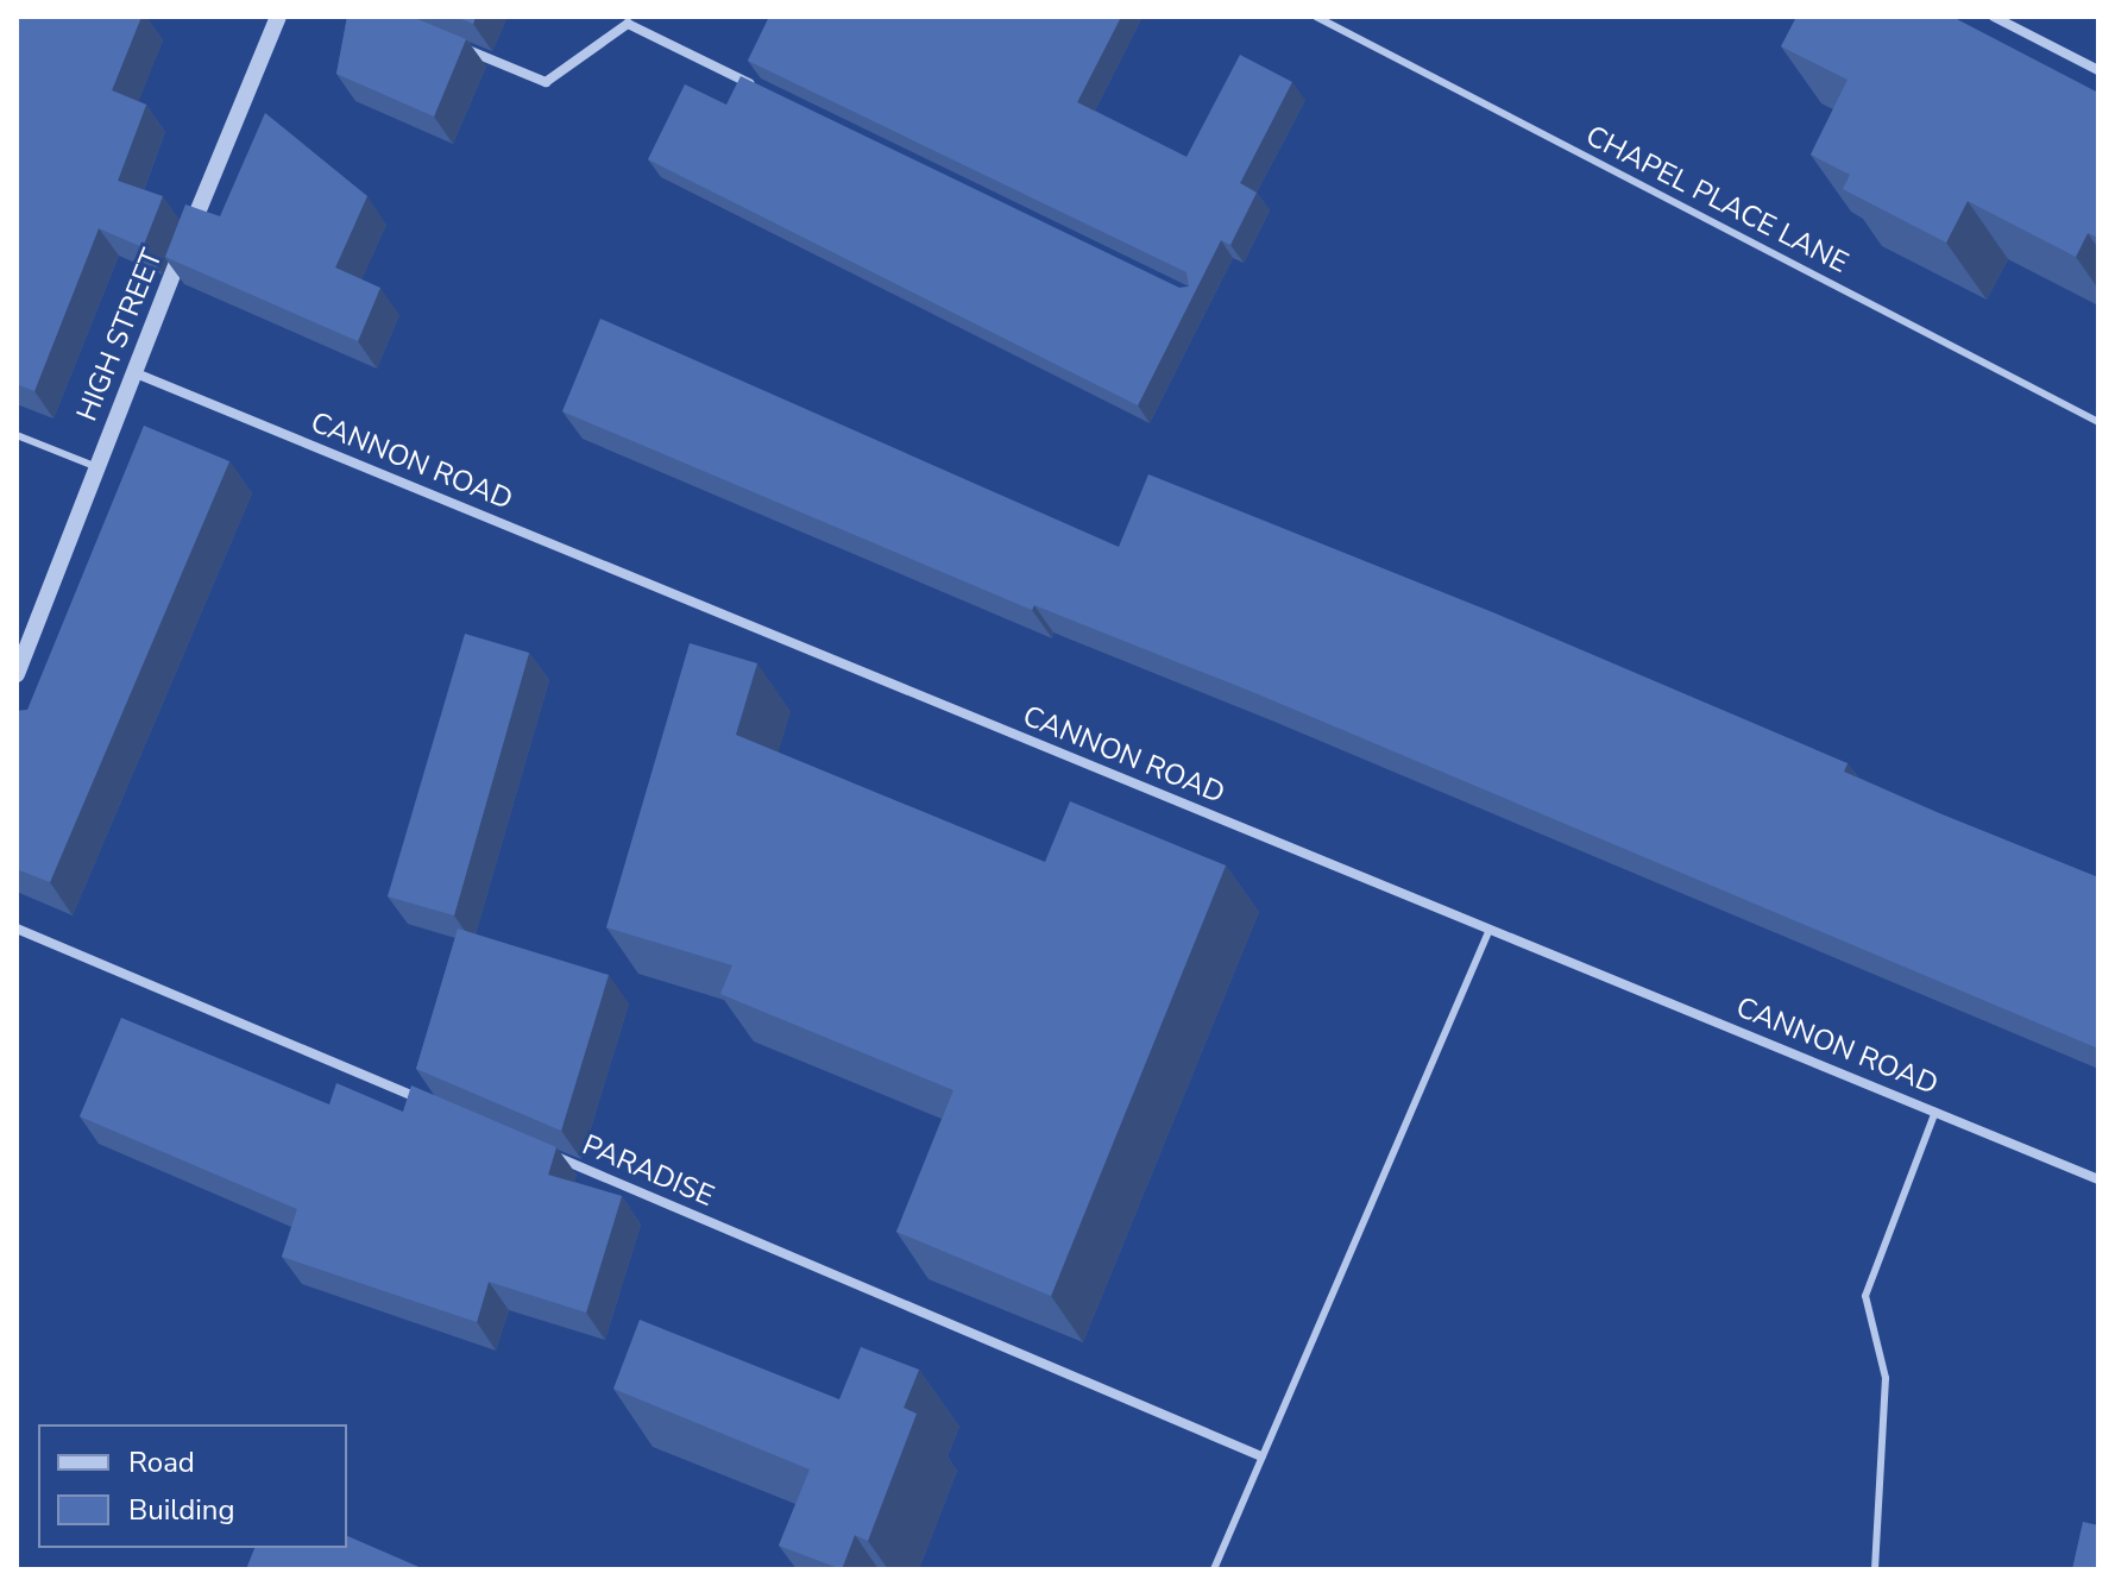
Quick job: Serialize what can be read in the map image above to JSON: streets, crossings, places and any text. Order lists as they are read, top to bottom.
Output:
{
  "streets": {
    "street": ["HIGH STREET", "CANNON ROAD", "PARADISE"],
    "lane": ["CHAPEL PLACE LANE"]
  },
  "crossings": [
    ["HIGH STREET", "CANNON ROAD"]
  ],
  "legend": ["Road", "Building"]
}
